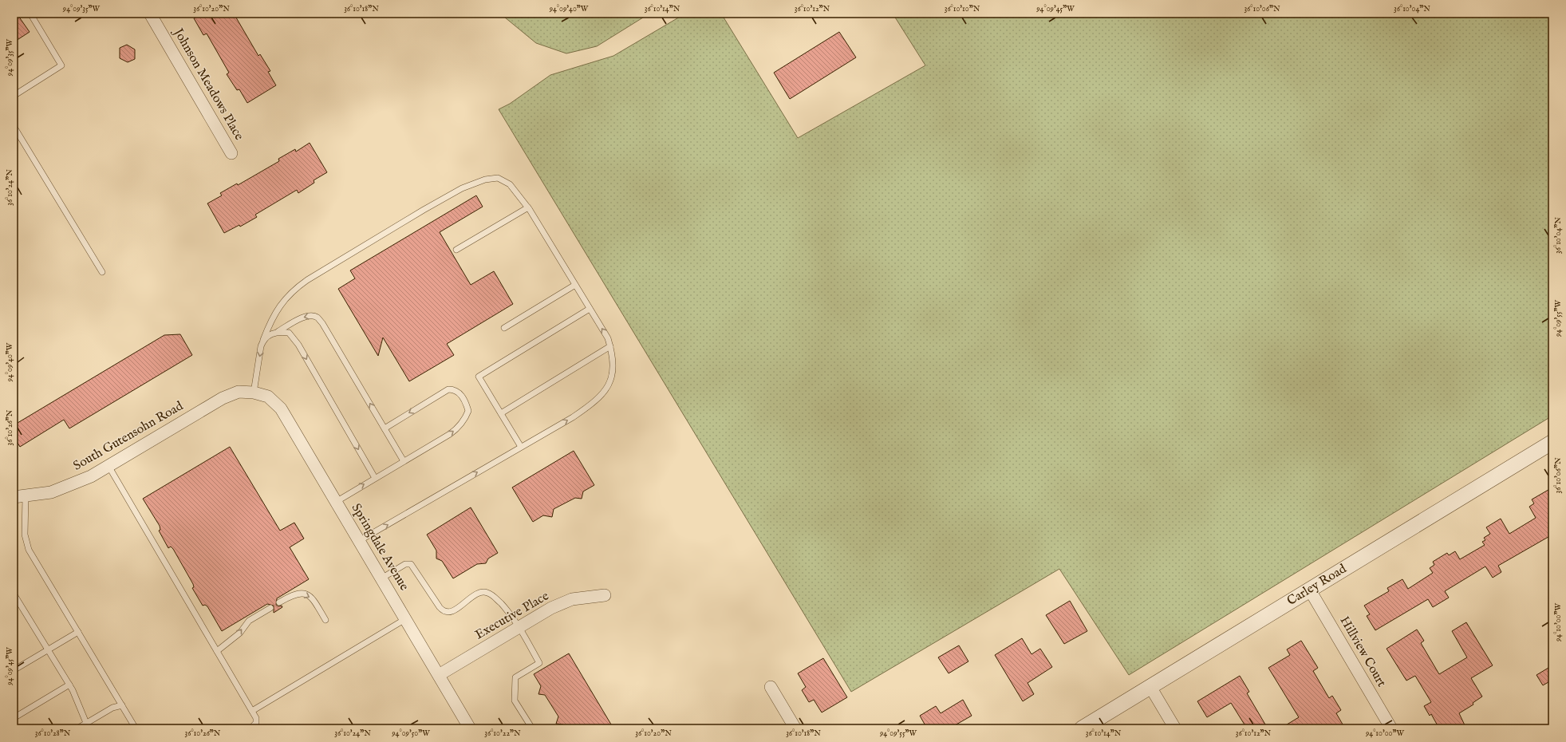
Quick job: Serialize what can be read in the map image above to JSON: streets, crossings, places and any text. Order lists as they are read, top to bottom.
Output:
{
  "streets": {
    "street": [
      "Johnson Meadows Place",
      "South Gutensohn Road",
      "Springdale Avenue",
      "Carley Road",
      "Executive Place",
      "Hillview Court"
    ]
  },
  "crossings": [
    ["South Gutensohn Road", "Springdale Avenue"],
    ["Springdale Avenue", "Executive Place"],
    ["Carley Road", "Hillview Court"]
  ],
  "coordinates": [
    "94°09'35\"W",
    "36°10'20\"N",
    "36°10'18\"N",
    "94°09'40\"W",
    "36°10'14\"N",
    "36°10'12\"N",
    "36°10'10\"N",
    "94°09'45\"W",
    "36°10'06\"N",
    "36°10'04\"N",
    "36°10'24\"N",
    "94°09'55\"W",
    "36°10'26\"N",
    "94°10'00\"W",
    "36°10'28\"N",
    "94°09'50\"W",
    "36°10'22\"N"
  ]
}
